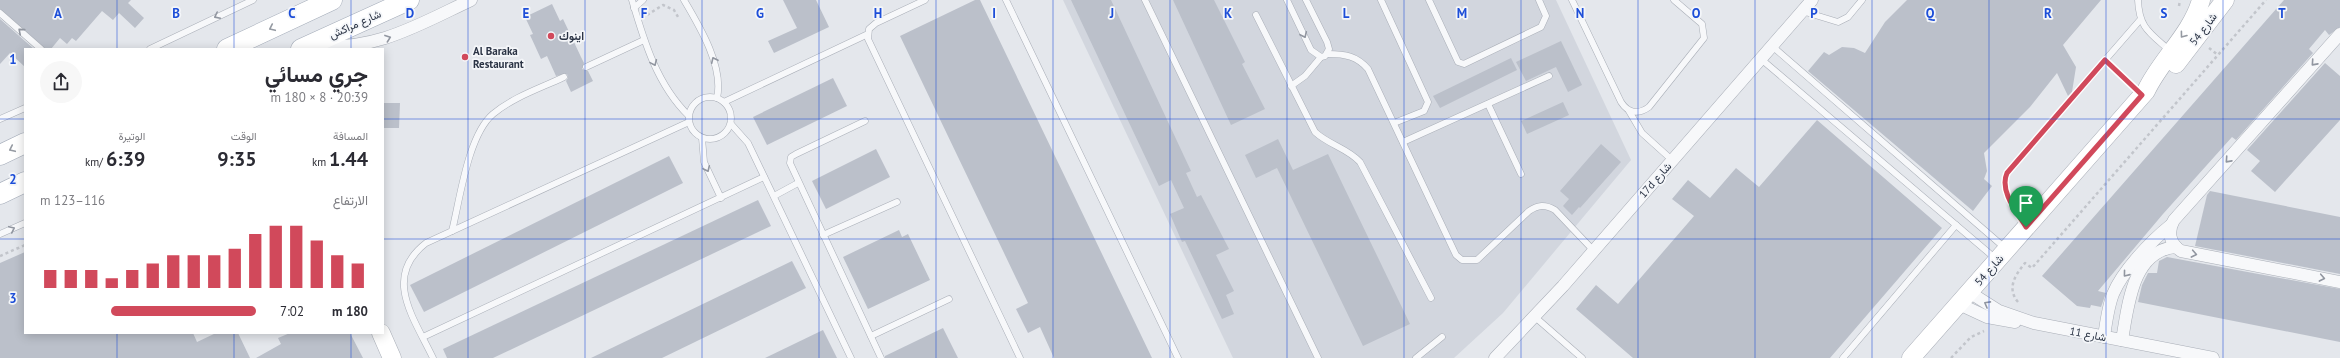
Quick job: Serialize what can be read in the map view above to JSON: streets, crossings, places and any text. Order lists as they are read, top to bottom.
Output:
{
  "streets": {
    "main road": ["شارع مراكش"],
    "street": ["شارع 54", "17d شارع", "شارع 11"]
  },
  "crossings": [
    ["شارع 54", "شارع 11"]
  ],
  "places": ["اينوك", "Al Baraka Restaurant"],
  "page": {
    "heading": ["جري مسائي", "20:39 · 8 × 180 m"],
    "stats": [
      ["المسافة", "1.44 km"],
      ["الوقت", "9:35"],
      ["الوتيرة", "6:39 /km"]
    ],
    "chart": ["الارتفاع", "116–123 m"],
    "list": [
      {
        "name": "180 m",
        "note": "7:02"
      }
    ]
  },
  "grid": {
    "columns": [
      "A",
      "B",
      "C",
      "D",
      "E",
      "F",
      "G",
      "H",
      "I",
      "J",
      "K",
      "L",
      "M",
      "N",
      "O",
      "P",
      "Q",
      "R",
      "S",
      "T"
    ],
    "rows": ["1", "2", "3"]
  }
}
